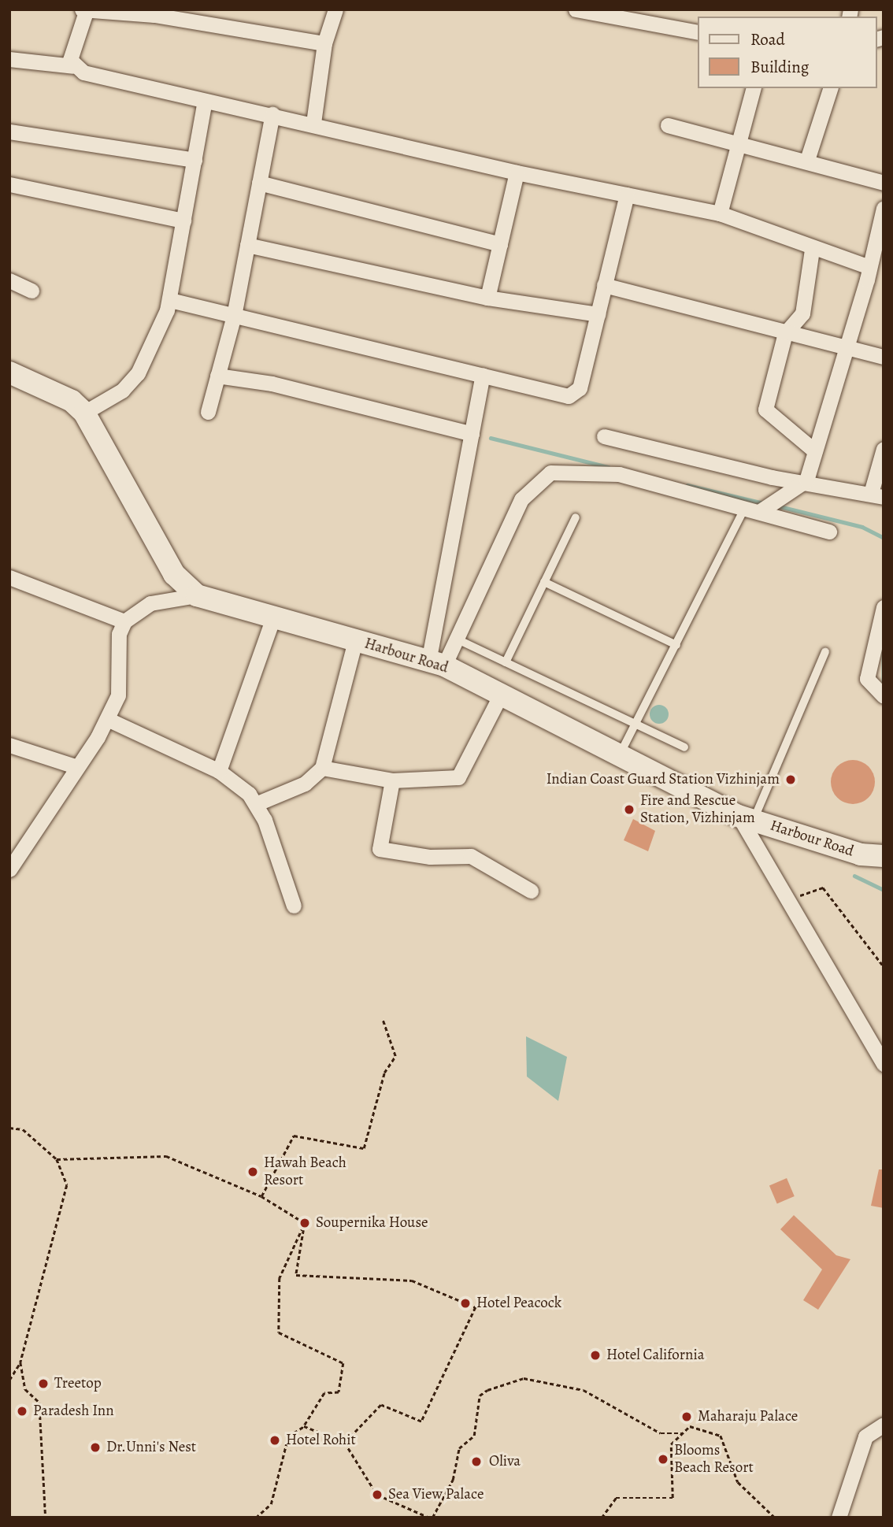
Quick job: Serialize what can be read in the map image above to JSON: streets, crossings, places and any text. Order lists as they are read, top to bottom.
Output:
{
  "streets": {
    "street": ["Harbour Road"]
  },
  "places": [
    "Indian Coast Guard Station Vizhinjam",
    "Fire and Rescue Station, Vizhinjam",
    "Hawah Beach Resort",
    "Soupernika House",
    "Hotel Peacock",
    "Hotel California",
    "Treetop",
    "Paradesh Inn",
    "Maharaju Palace",
    "Hotel Rohit",
    "Dr.Unni's Nest",
    "Blooms Beach Resort",
    "Oliva",
    "Sea View Palace"
  ],
  "legend": ["Road", "Building"]
}
